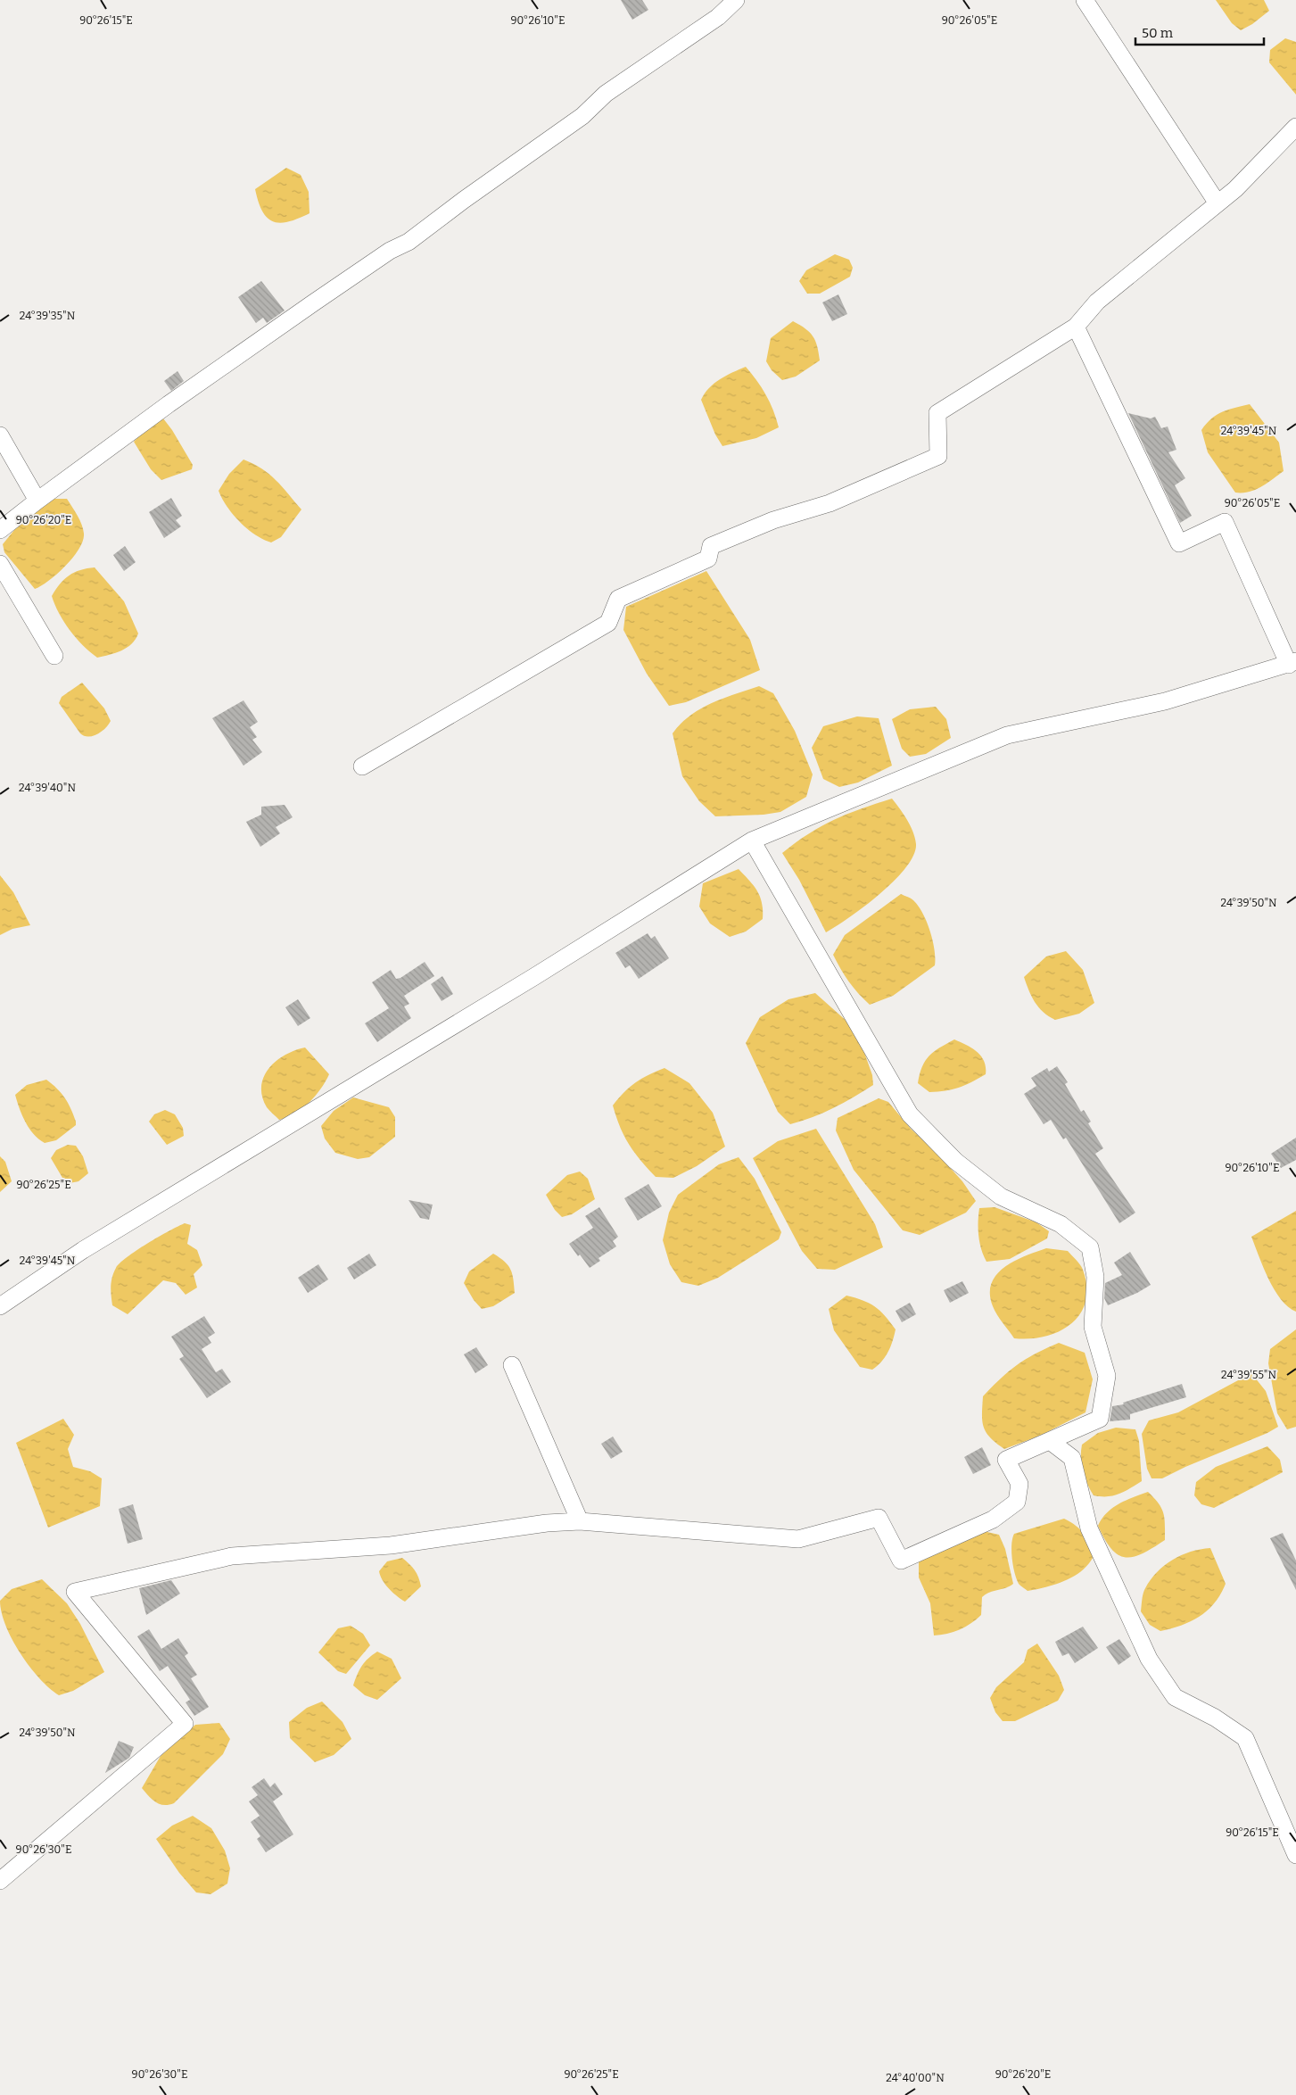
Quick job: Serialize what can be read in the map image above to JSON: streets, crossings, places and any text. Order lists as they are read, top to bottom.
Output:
{
  "scale_bar": "50 m",
  "coordinates": [
    "90°26'15\"E",
    "90°26'10\"E",
    "90°26'05\"E",
    "24°39'35\"N",
    "24°39'45\"N",
    "90°26'20\"E",
    "24°39'40\"N",
    "24°39'50\"N",
    "90°26'25\"E",
    "24°39'55\"N",
    "90°26'30\"E",
    "24°40'00\"N"
  ]
}
